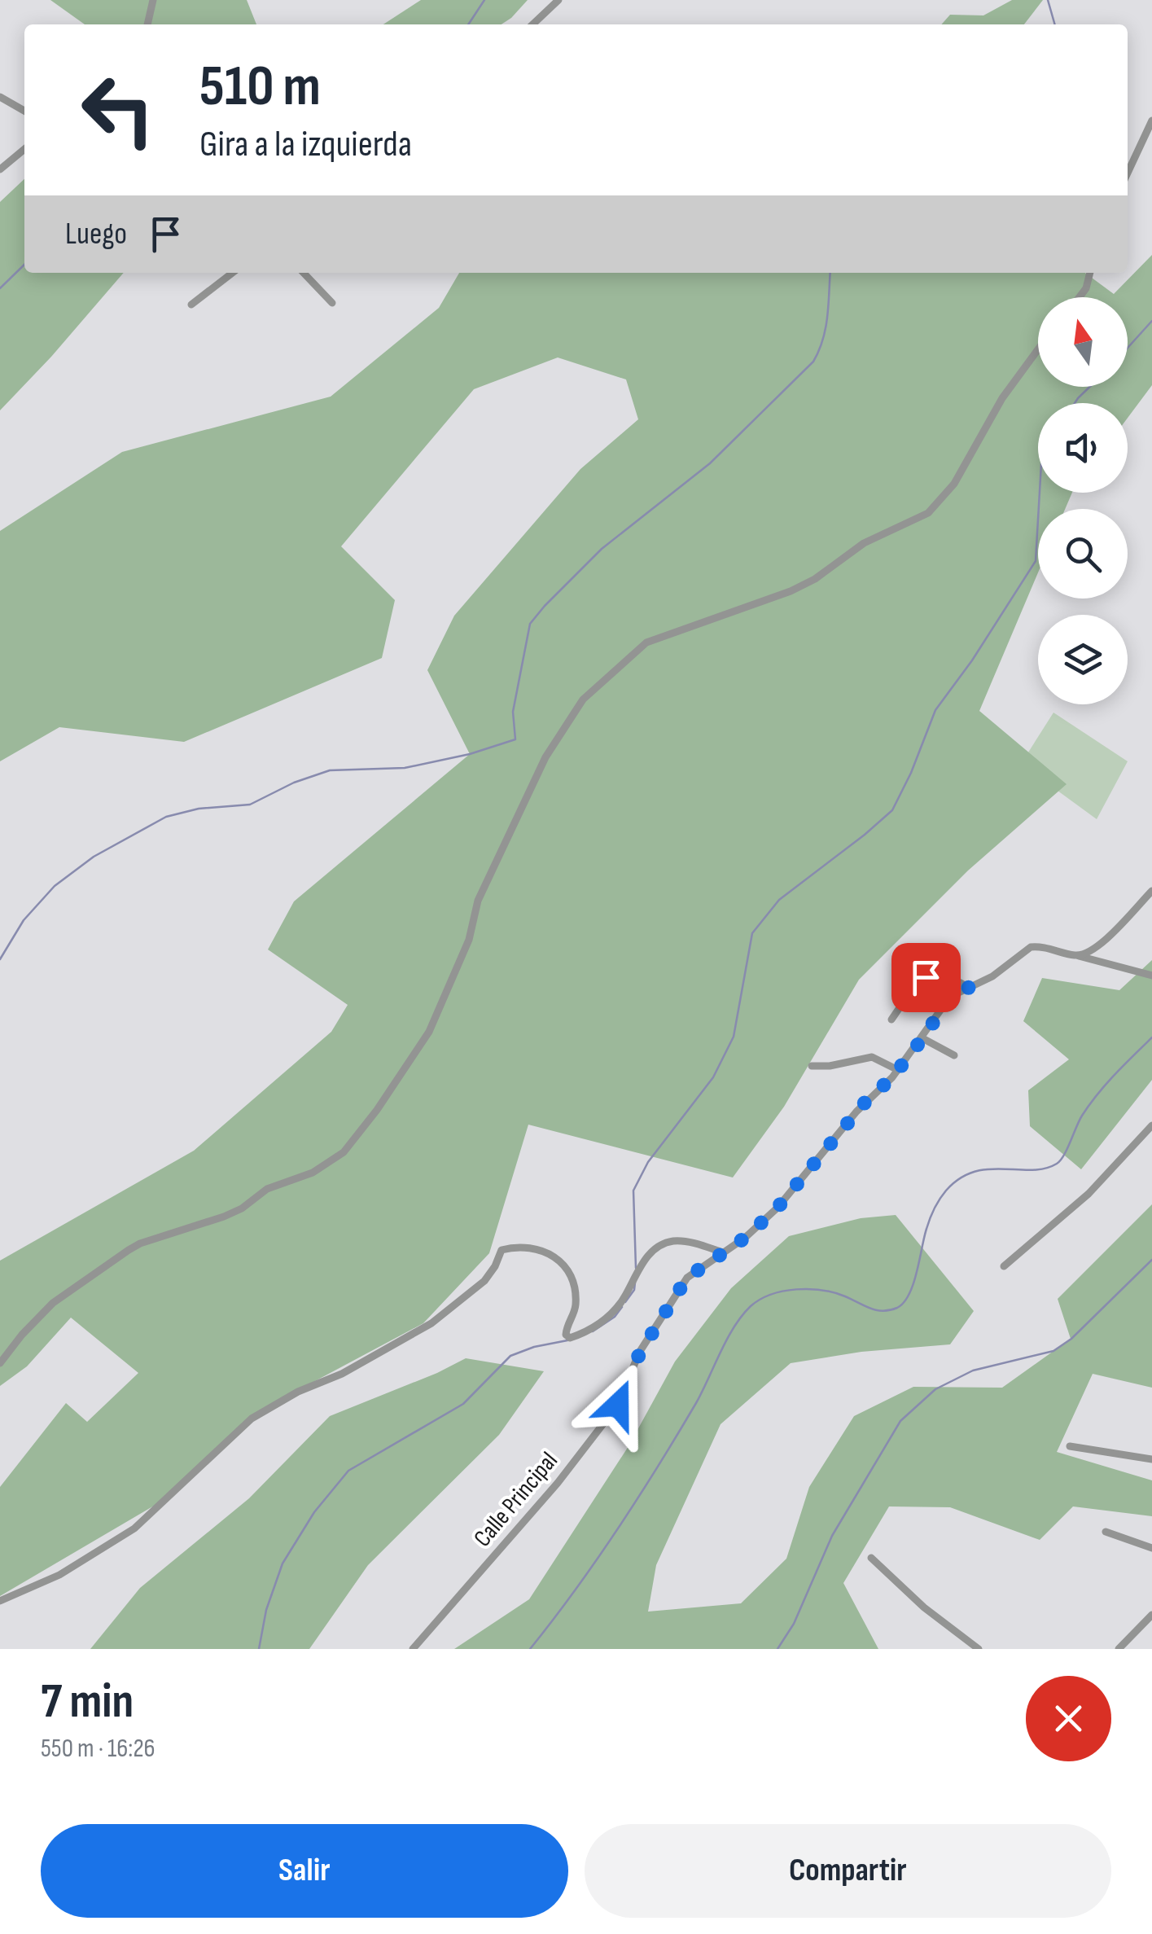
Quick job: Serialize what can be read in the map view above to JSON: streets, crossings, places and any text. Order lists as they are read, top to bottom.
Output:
{
  "streets": {
    "street": ["Calle Principal"]
  },
  "north": "top",
  "page": {
    "turn": ["510 m", "Gira a la izquierda"],
    "then": "Luego",
    "heading": ["7 min", "550 m · 16:26"],
    "buttons": ["Salir", "Compartir"]
  }
}
